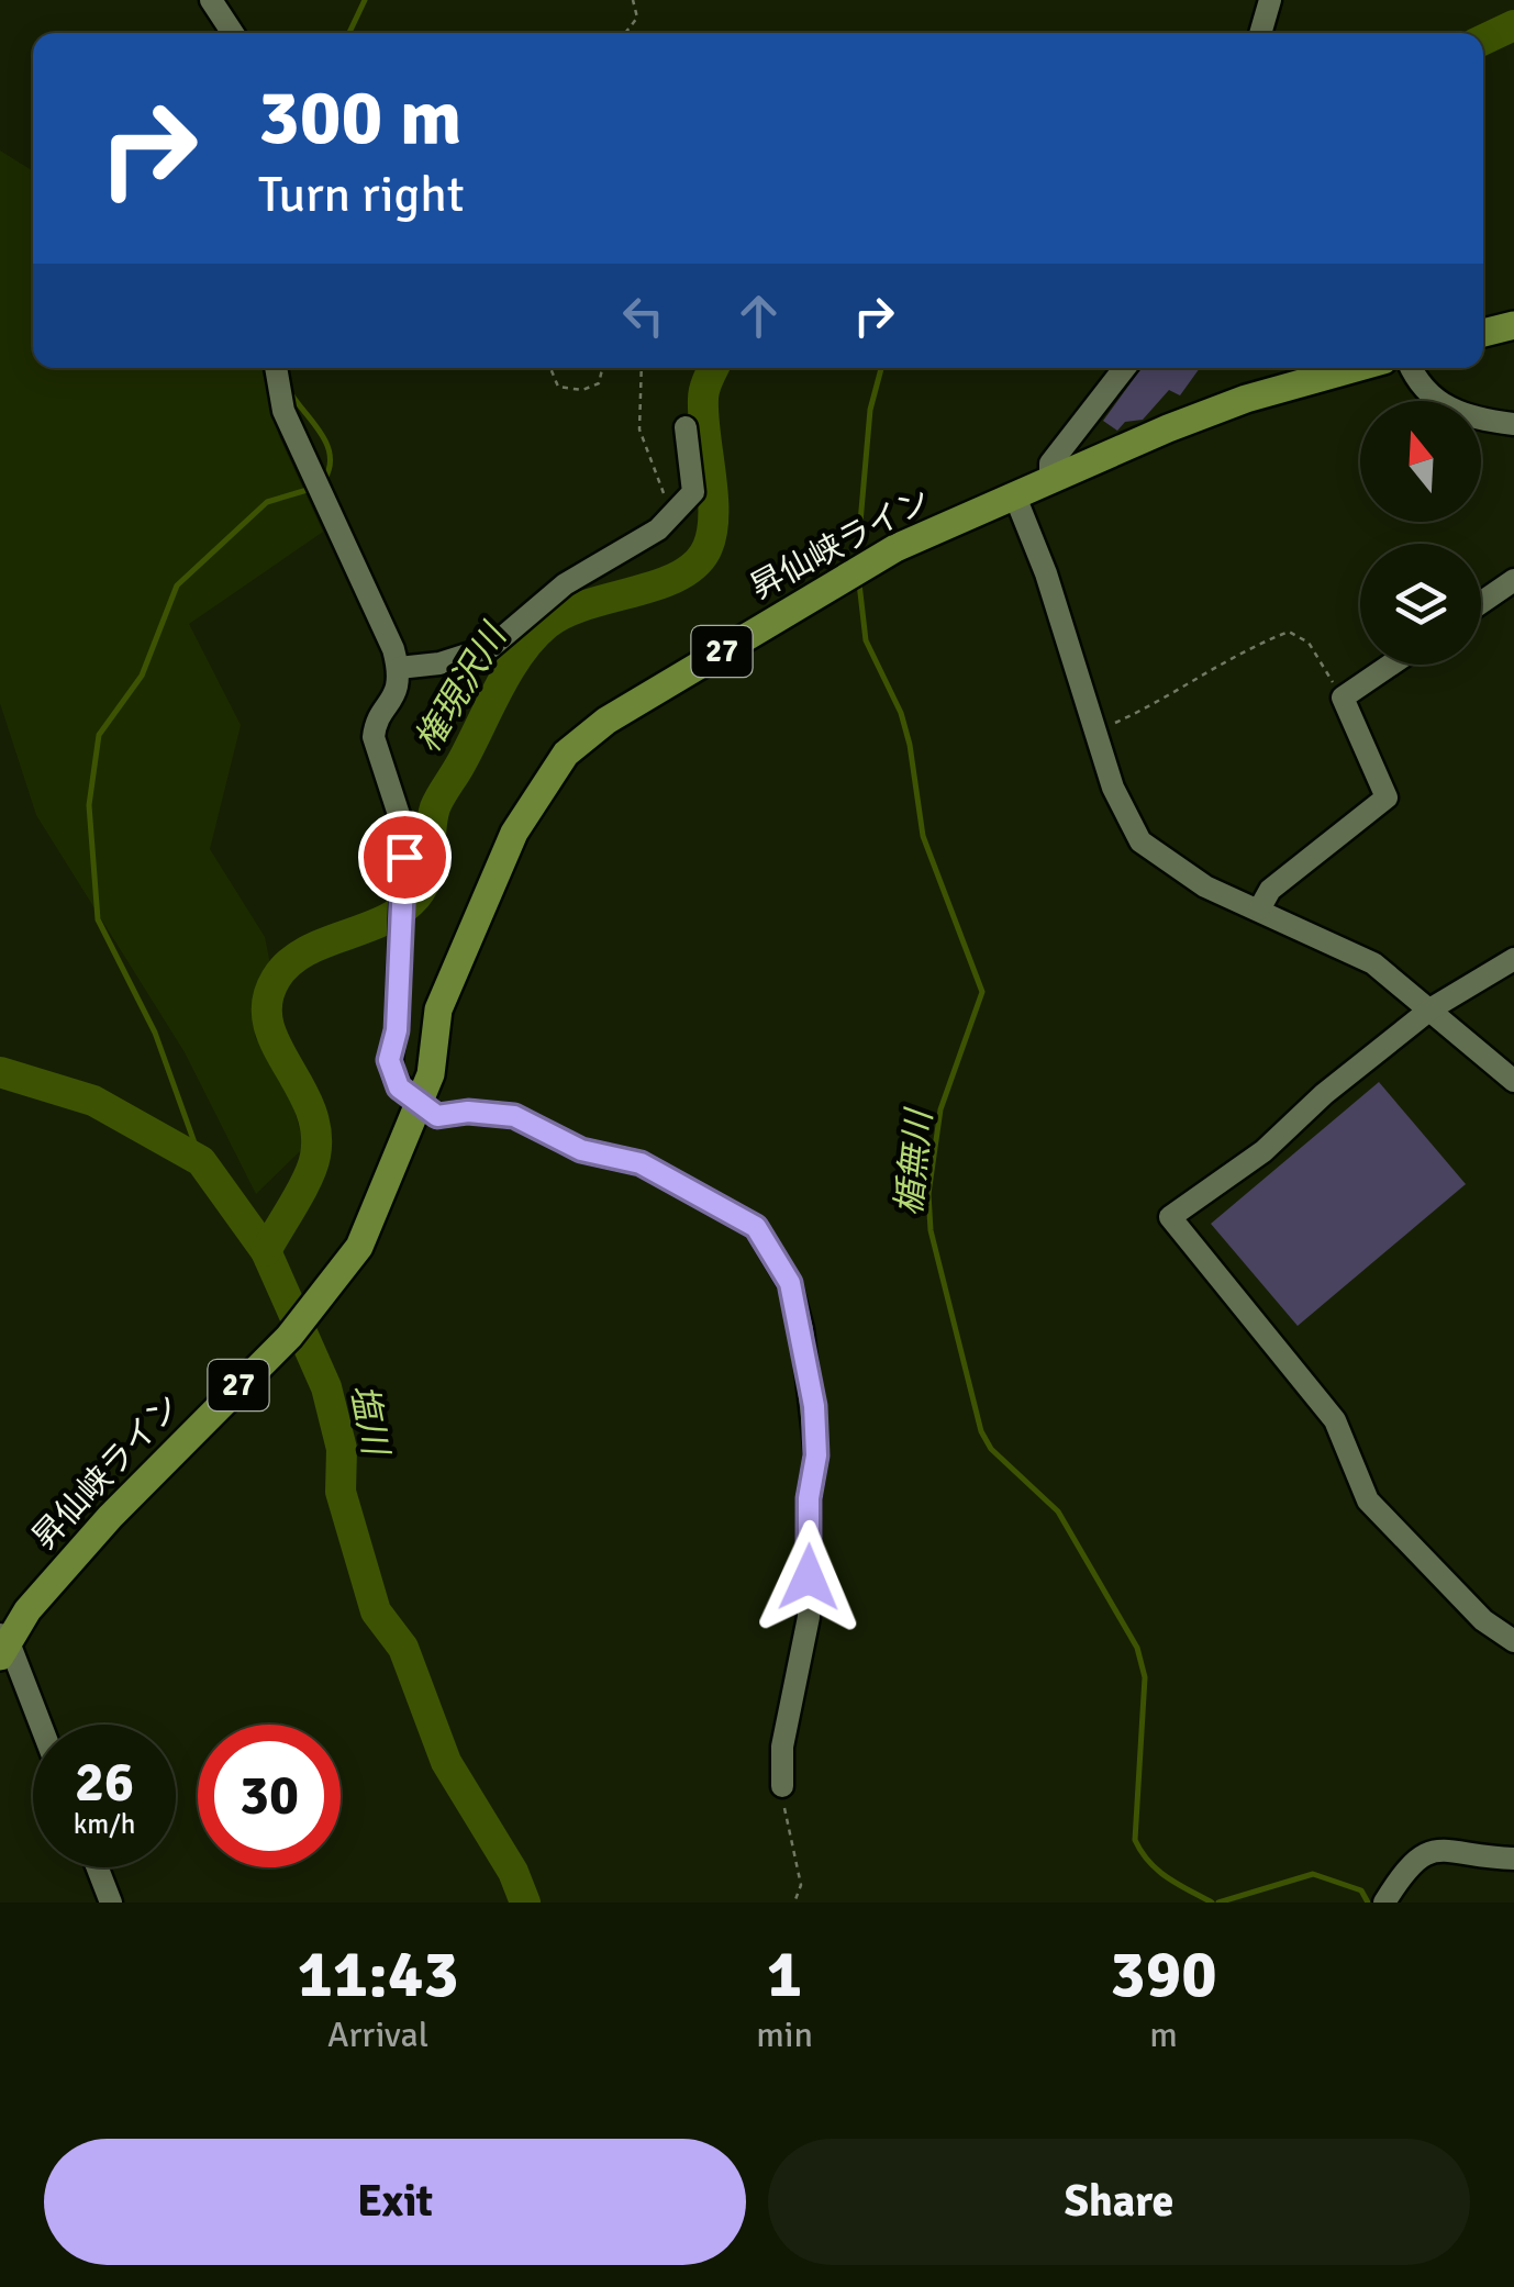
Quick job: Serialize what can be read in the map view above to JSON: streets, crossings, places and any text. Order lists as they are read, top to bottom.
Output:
{
  "streets": {
    "main road": ["昇仙峡ライン", "27"]
  },
  "water": ["権現沢川", "楯無川", "塩川"],
  "north": "top",
  "page": {
    "turn": ["300 m", "Turn right"],
    "speed": "26 km/h",
    "limit": "30",
    "eta": [
      "11:43",
      "Arrival",
      "1",
      "min",
      "390",
      "m"
    ],
    "buttons": ["Exit", "Share"]
  }
}
